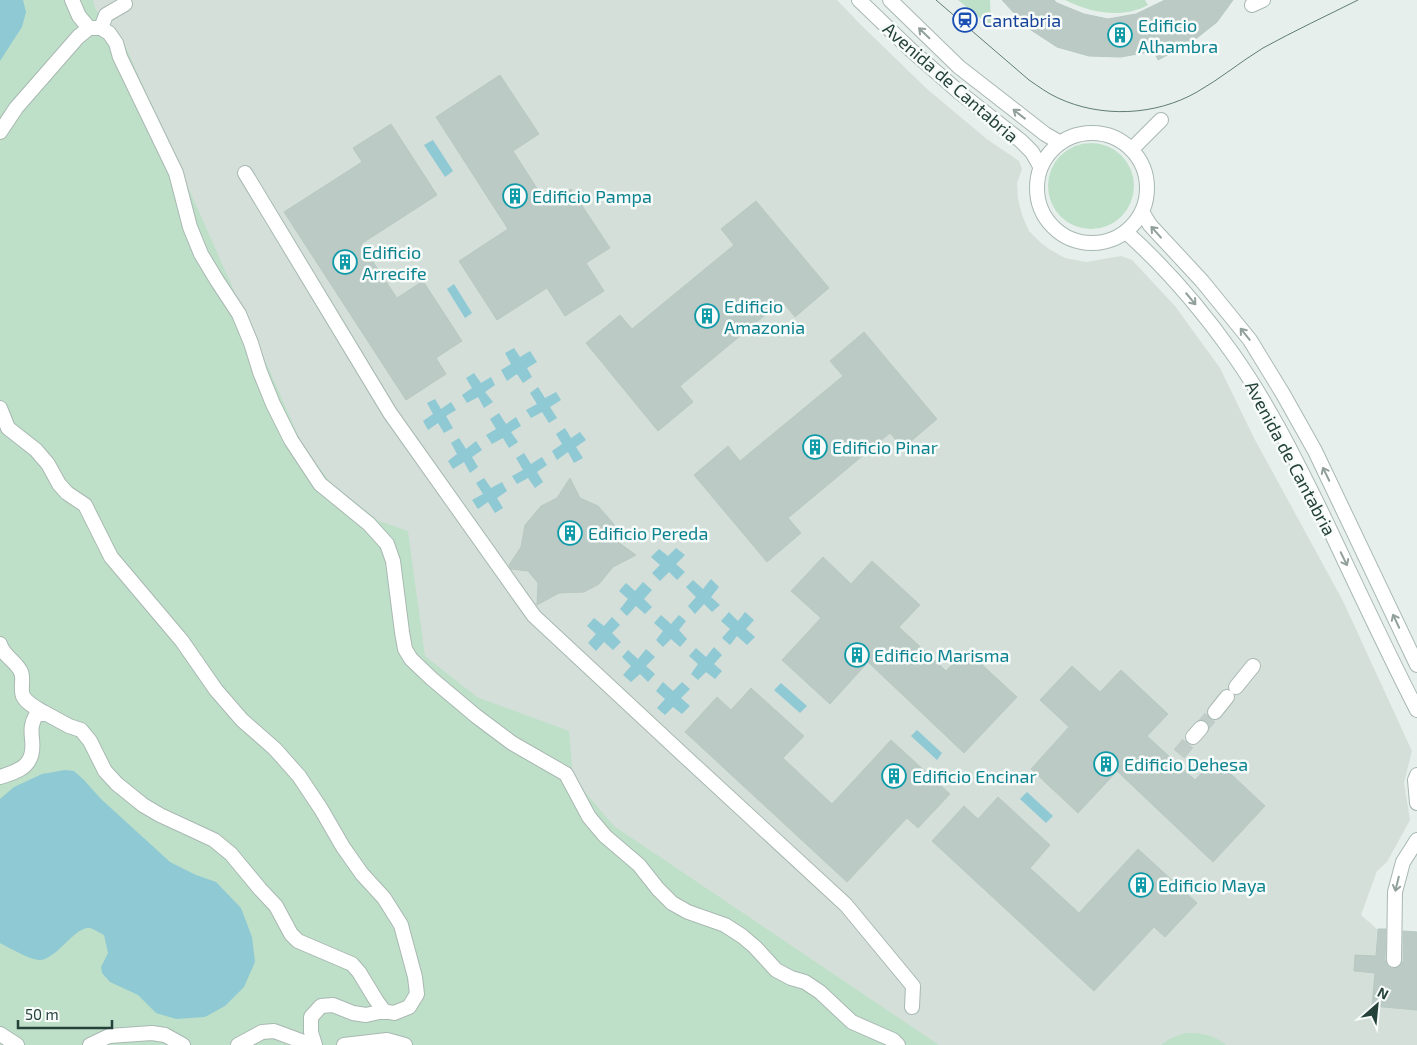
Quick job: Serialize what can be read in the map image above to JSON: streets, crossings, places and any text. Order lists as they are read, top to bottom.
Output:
{
  "streets": {
    "street": ["Avenida de Cantabria"]
  },
  "places": {
    "station": ["Cantabria"],
    "building": [
      "Edificio Alhambra",
      "Edificio Pampa",
      "Edificio Arrecife",
      "Edificio Amazonia",
      "Edificio Pinar",
      "Edificio Pereda",
      "Edificio Marisma",
      "Edificio Dehesa",
      "Edificio Encinar",
      "Edificio Maya"
    ]
  },
  "scale_bar": "50 m",
  "north": "top right"
}
